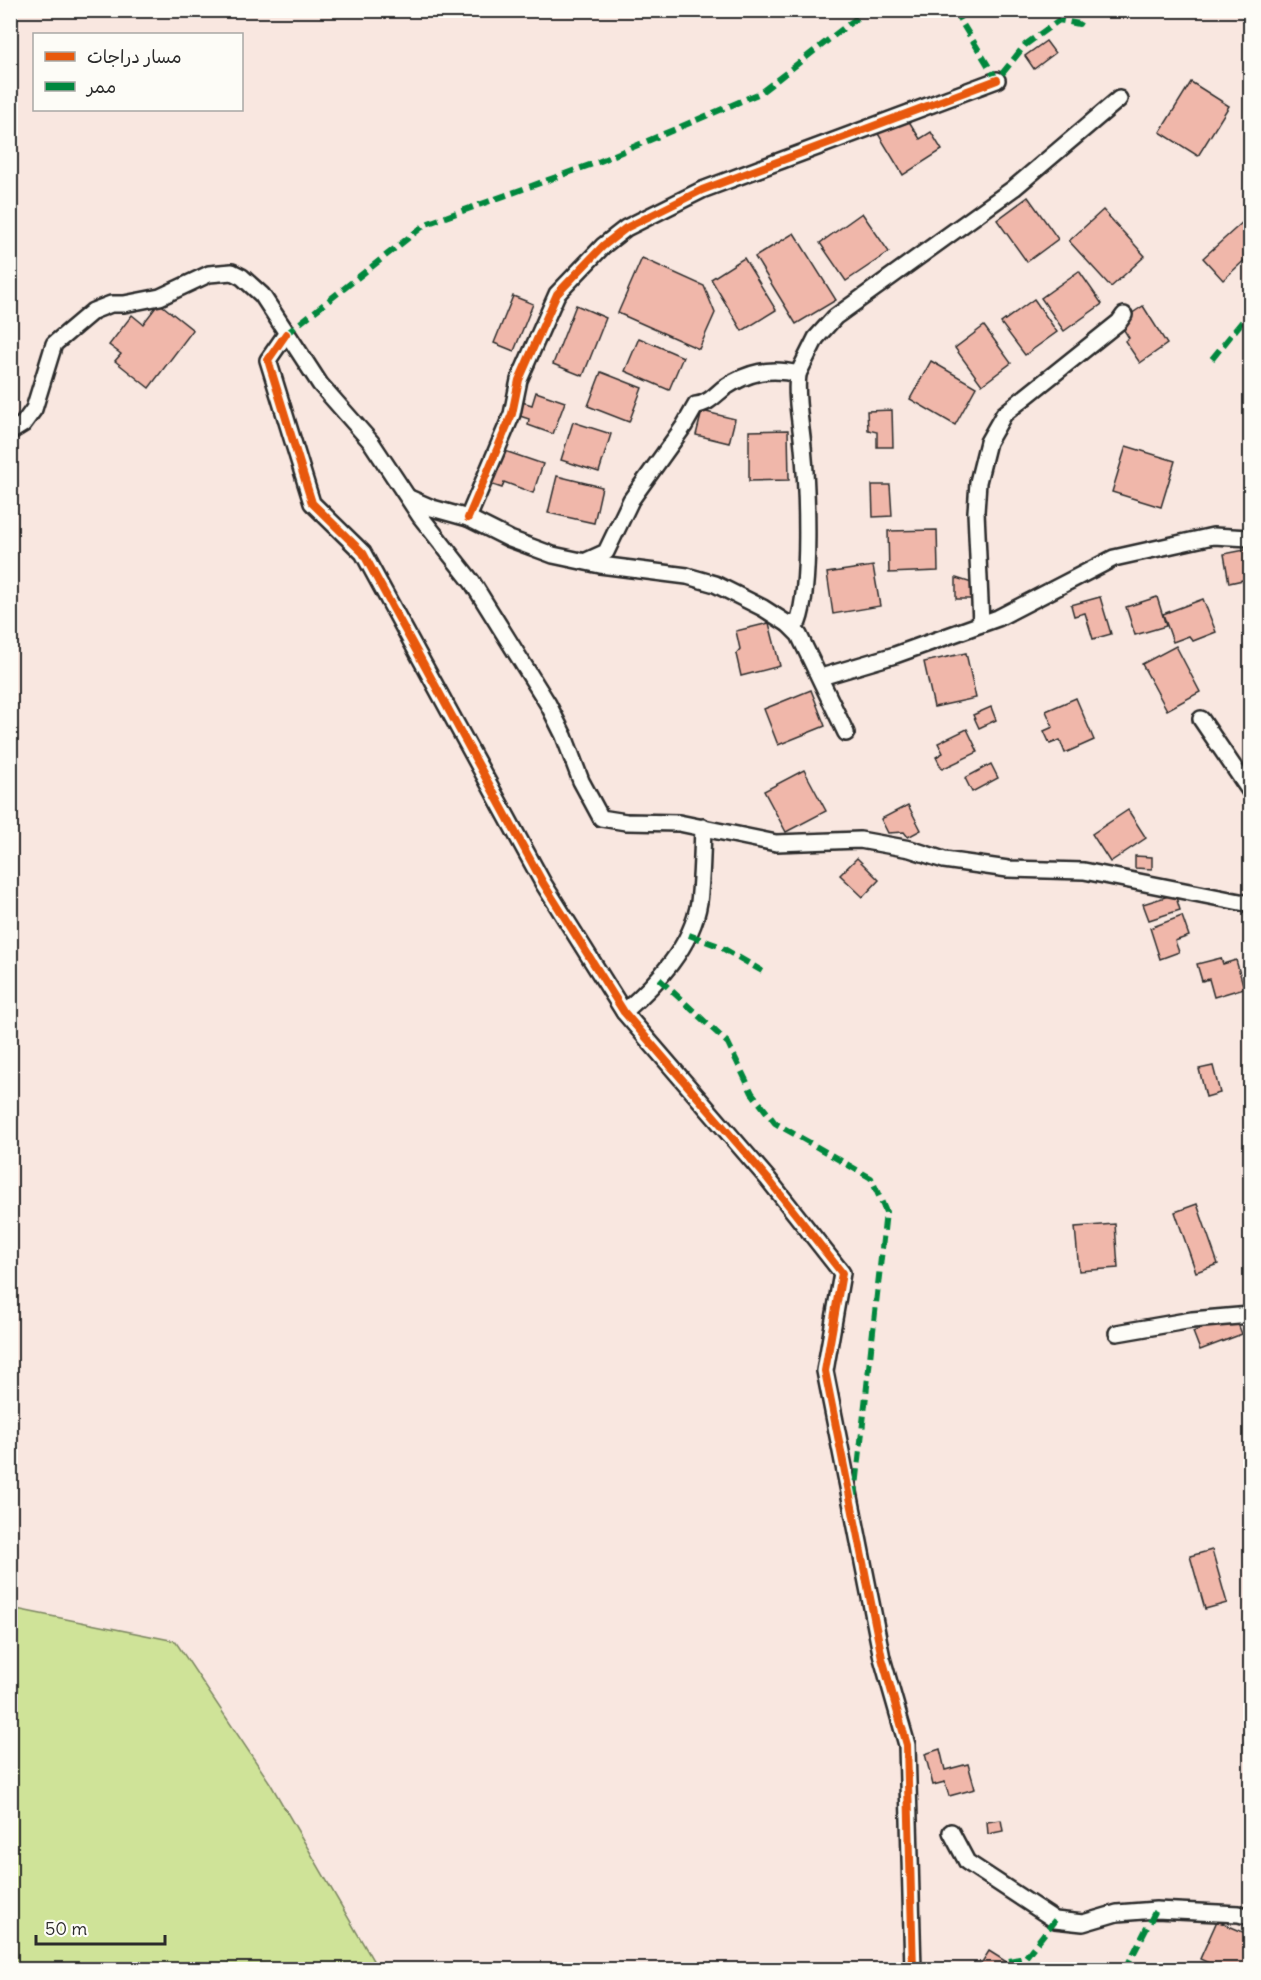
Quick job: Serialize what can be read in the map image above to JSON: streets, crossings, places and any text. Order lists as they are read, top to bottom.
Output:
{
  "legend": ["مسار دراجات", "ممر"],
  "scale_bar": "50 m"
}
